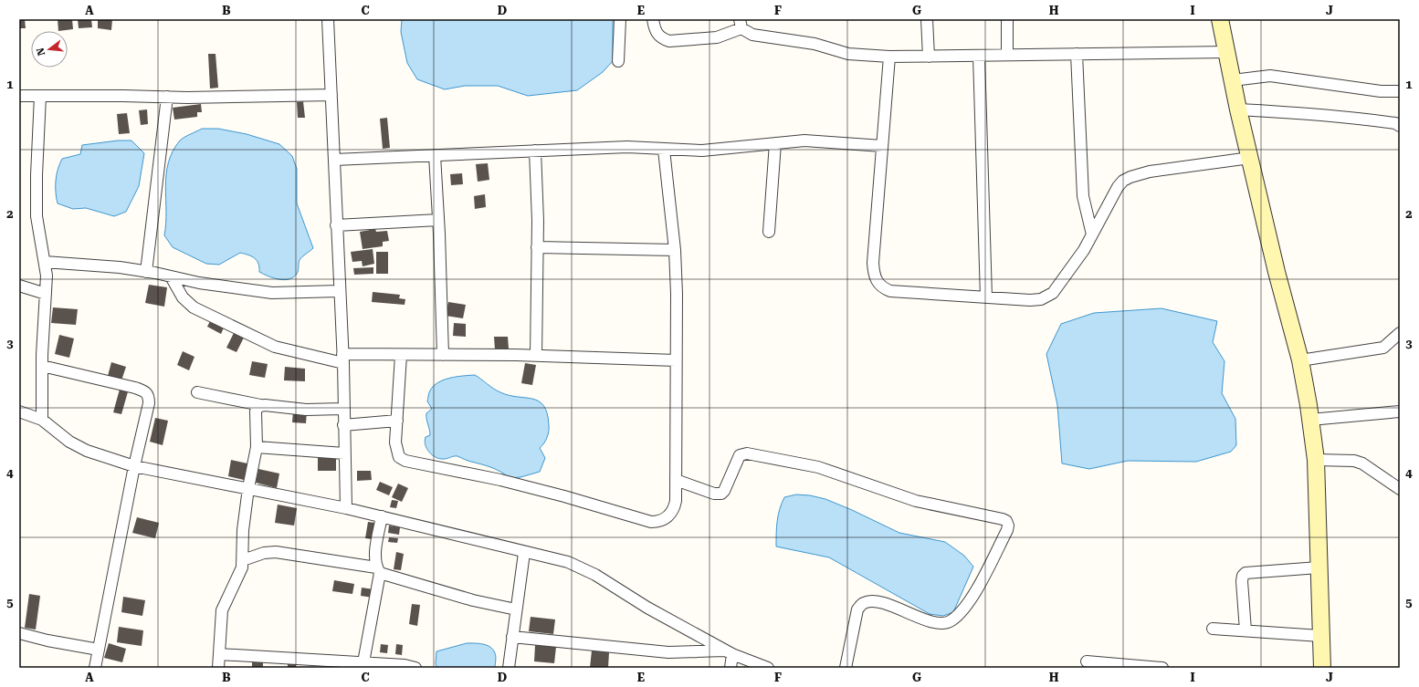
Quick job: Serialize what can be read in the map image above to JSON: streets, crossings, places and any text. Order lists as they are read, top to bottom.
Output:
{
  "north": "left",
  "grid": {
    "columns": [
      "A",
      "B",
      "C",
      "D",
      "E",
      "F",
      "G",
      "H",
      "I",
      "J"
    ],
    "rows": [
      "1",
      "2",
      "3",
      "4",
      "5"
    ]
  }
}
